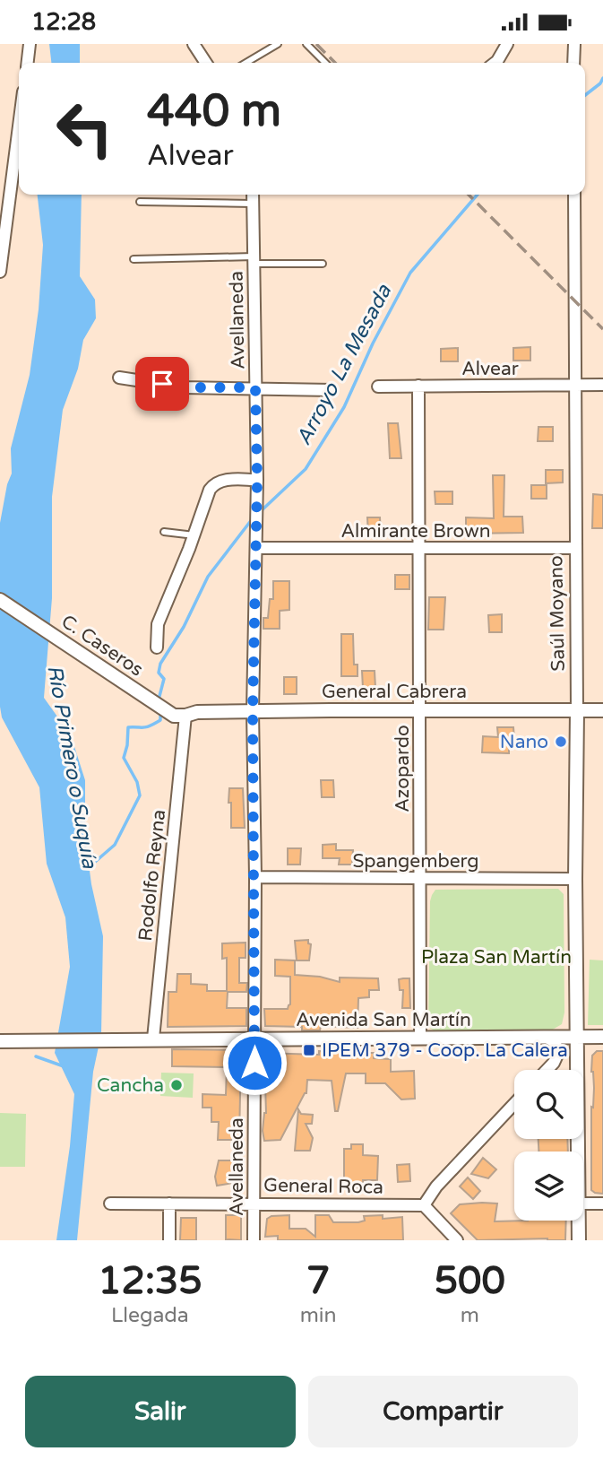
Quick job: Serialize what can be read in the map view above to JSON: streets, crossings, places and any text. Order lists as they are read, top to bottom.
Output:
{
  "streets": {
    "street": [
      "Avellaneda",
      "Alvear",
      "Almirante Brown",
      "Saúl Moyano",
      "C. Caseros",
      "General Cabrera",
      "Azopardo",
      "Spangemberg",
      "Rodolfo Reyna",
      "Avenida San Martín",
      "General Roca"
    ]
  },
  "crossings": [
    ["Avellaneda", "Almirante Brown"],
    ["Avellaneda", "General Cabrera"],
    ["Avellaneda", "Spangemberg"],
    ["Avellaneda", "Avenida San Martín"],
    ["Avellaneda", "General Roca"],
    ["Alvear", "Saúl Moyano"],
    ["Alvear", "Azopardo"],
    ["Almirante Brown", "Saúl Moyano"],
    ["Almirante Brown", "Azopardo"],
    ["Saúl Moyano", "General Cabrera"],
    ["Saúl Moyano", "Spangemberg"],
    ["Saúl Moyano", "Avenida San Martín"],
    ["C. Caseros", "General Cabrera"],
    ["C. Caseros", "Rodolfo Reyna"],
    ["General Cabrera", "Azopardo"],
    ["General Cabrera", "Rodolfo Reyna"],
    ["Azopardo", "Spangemberg"],
    ["Azopardo", "Avenida San Martín"],
    ["Rodolfo Reyna", "Avenida San Martín"]
  ],
  "water": ["Arroyo La Mesada", "Río Primero o Suquía"],
  "parks": ["Plaza San Martín"],
  "places": {
    "other": ["Nano", "Cancha"],
    "transit": ["IPEM 379 - Coop. La Calera"]
  },
  "page": {
    "status": "12:28",
    "turn": ["440 m", "Alvear"],
    "eta": [
      "12:35",
      "Llegada",
      "7",
      "min",
      "500",
      "m"
    ],
    "buttons": ["Salir", "Compartir"]
  }
}
